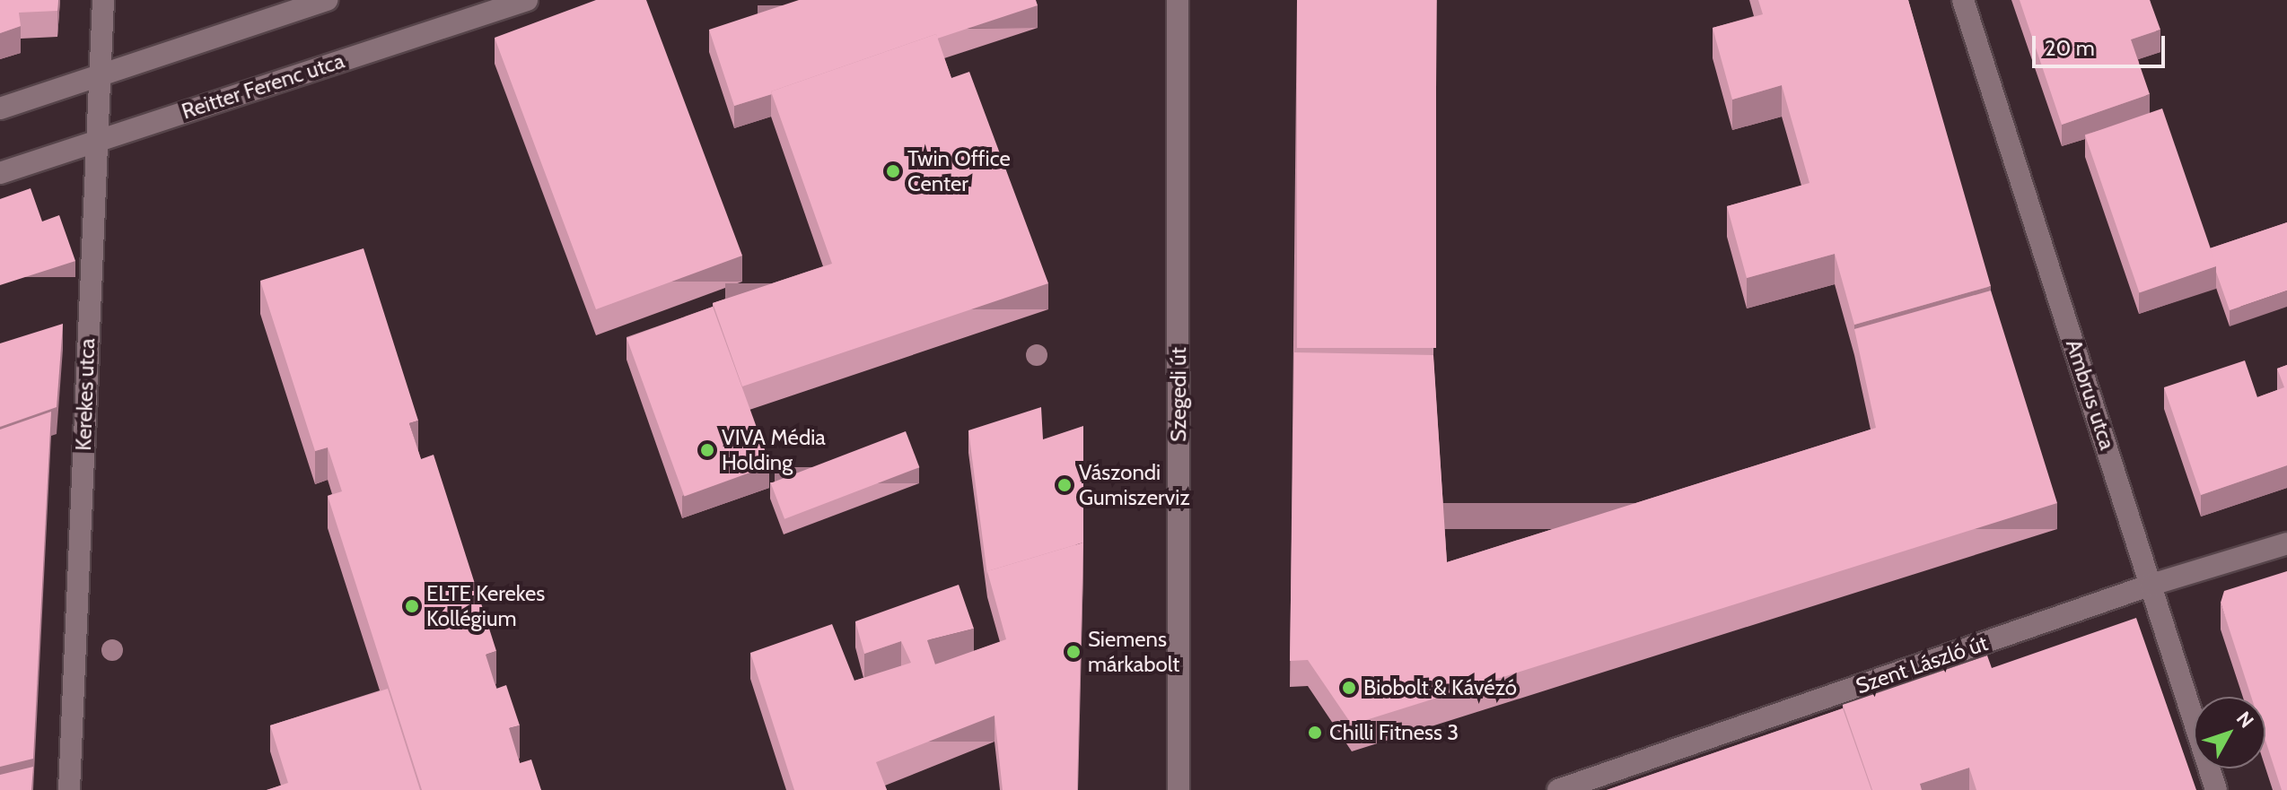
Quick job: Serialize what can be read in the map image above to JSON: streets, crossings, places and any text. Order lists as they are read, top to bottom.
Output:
{
  "streets": {
    "street": [
      "Reitter Ferenc utca",
      "Kerekes utca",
      "Szegedi út",
      "Ambrus utca",
      "Szent László út"
    ]
  },
  "crossings": [
    ["Reitter Ferenc utca", "Kerekes utca"],
    ["Ambrus utca", "Szent László út"]
  ],
  "places": [
    "Twin Office Center",
    "VIVA Média Holding",
    "Vászondi Gumiszerviz",
    "ELTE Kerekes Kollégium",
    "Siemens márkabolt",
    "Biobolt & Kávézó",
    "Chilli Fitness 3"
  ],
  "scale_bar": "20 m",
  "north": "top right"
}
